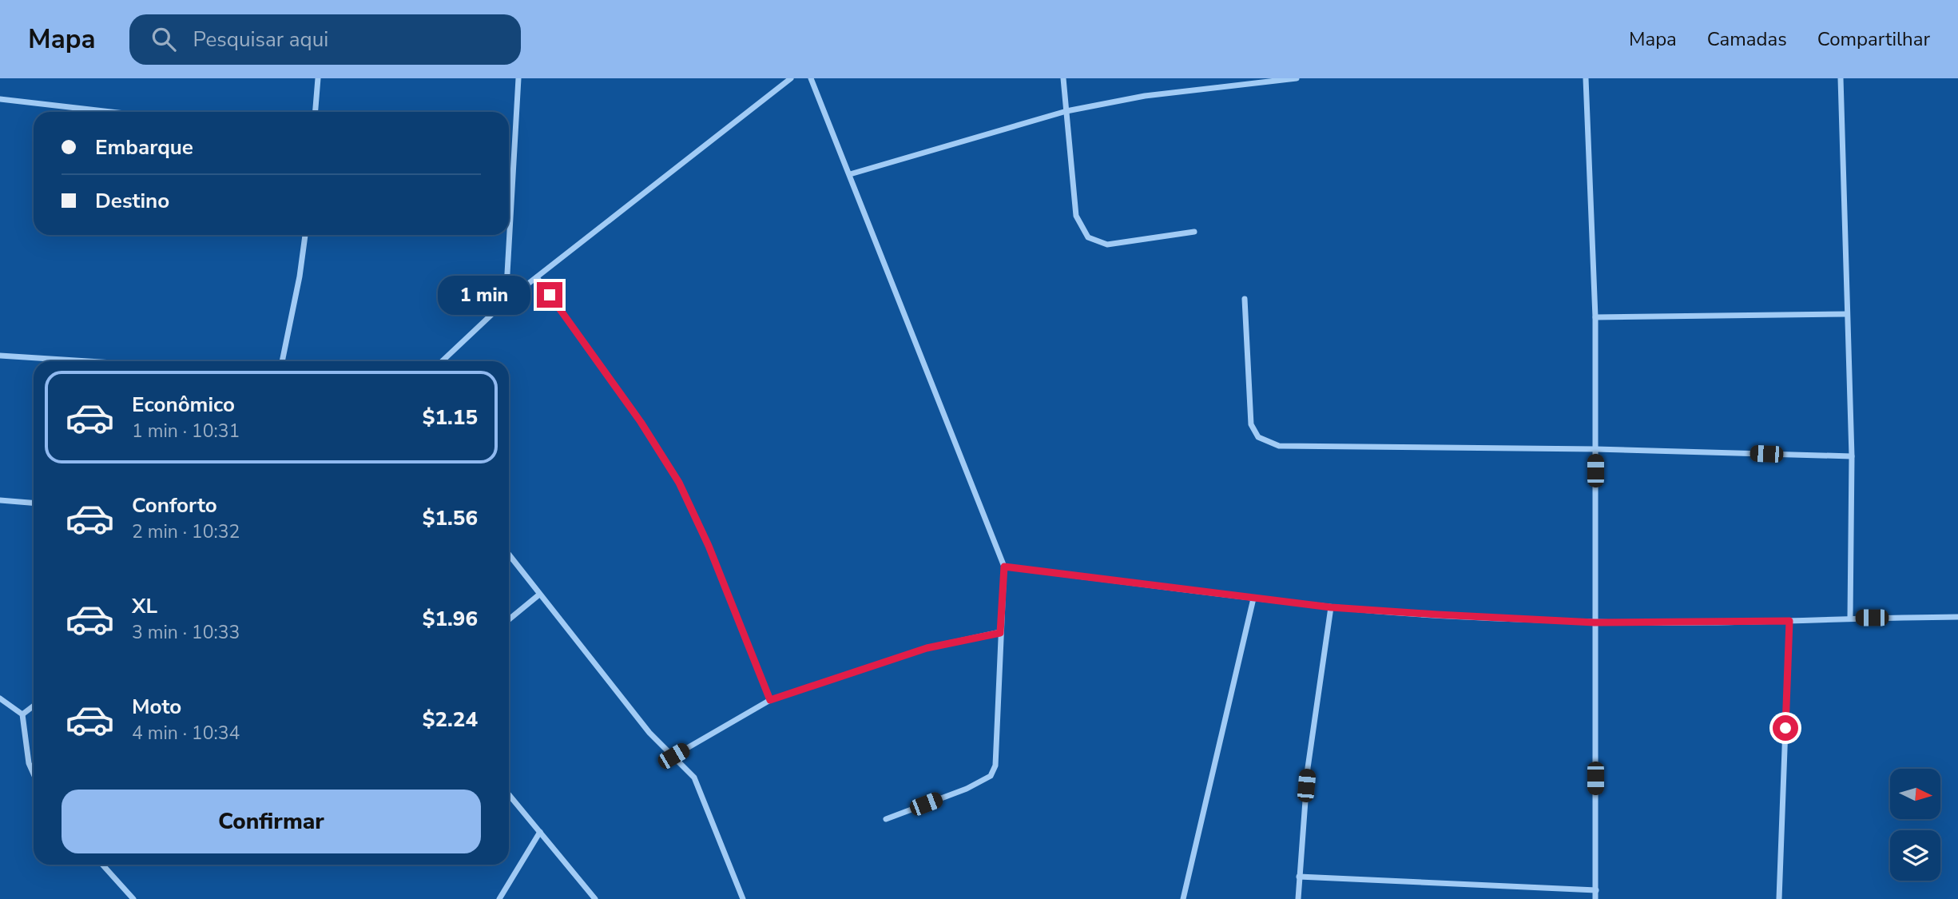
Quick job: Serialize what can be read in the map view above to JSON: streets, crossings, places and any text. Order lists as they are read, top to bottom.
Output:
{
  "north": "right",
  "page": {
    "header": "Mapa",
    "search": "Pesquisar aqui",
    "nav": ["Mapa", "Camadas", "Compartilhar"],
    "banner": ["Embarque", "Destino"],
    "bubble": "1 min",
    "list": [
      {
        "name": "Econômico",
        "note": "1 min · 10:31",
        "value": "$1.15"
      },
      {
        "name": "Conforto",
        "note": "2 min · 10:32",
        "value": "$1.56"
      },
      {
        "name": "XL",
        "note": "3 min · 10:33",
        "value": "$1.96"
      },
      {
        "name": "Moto",
        "note": "4 min · 10:34",
        "value": "$2.24"
      }
    ],
    "buttons": "Confirmar"
  }
}
